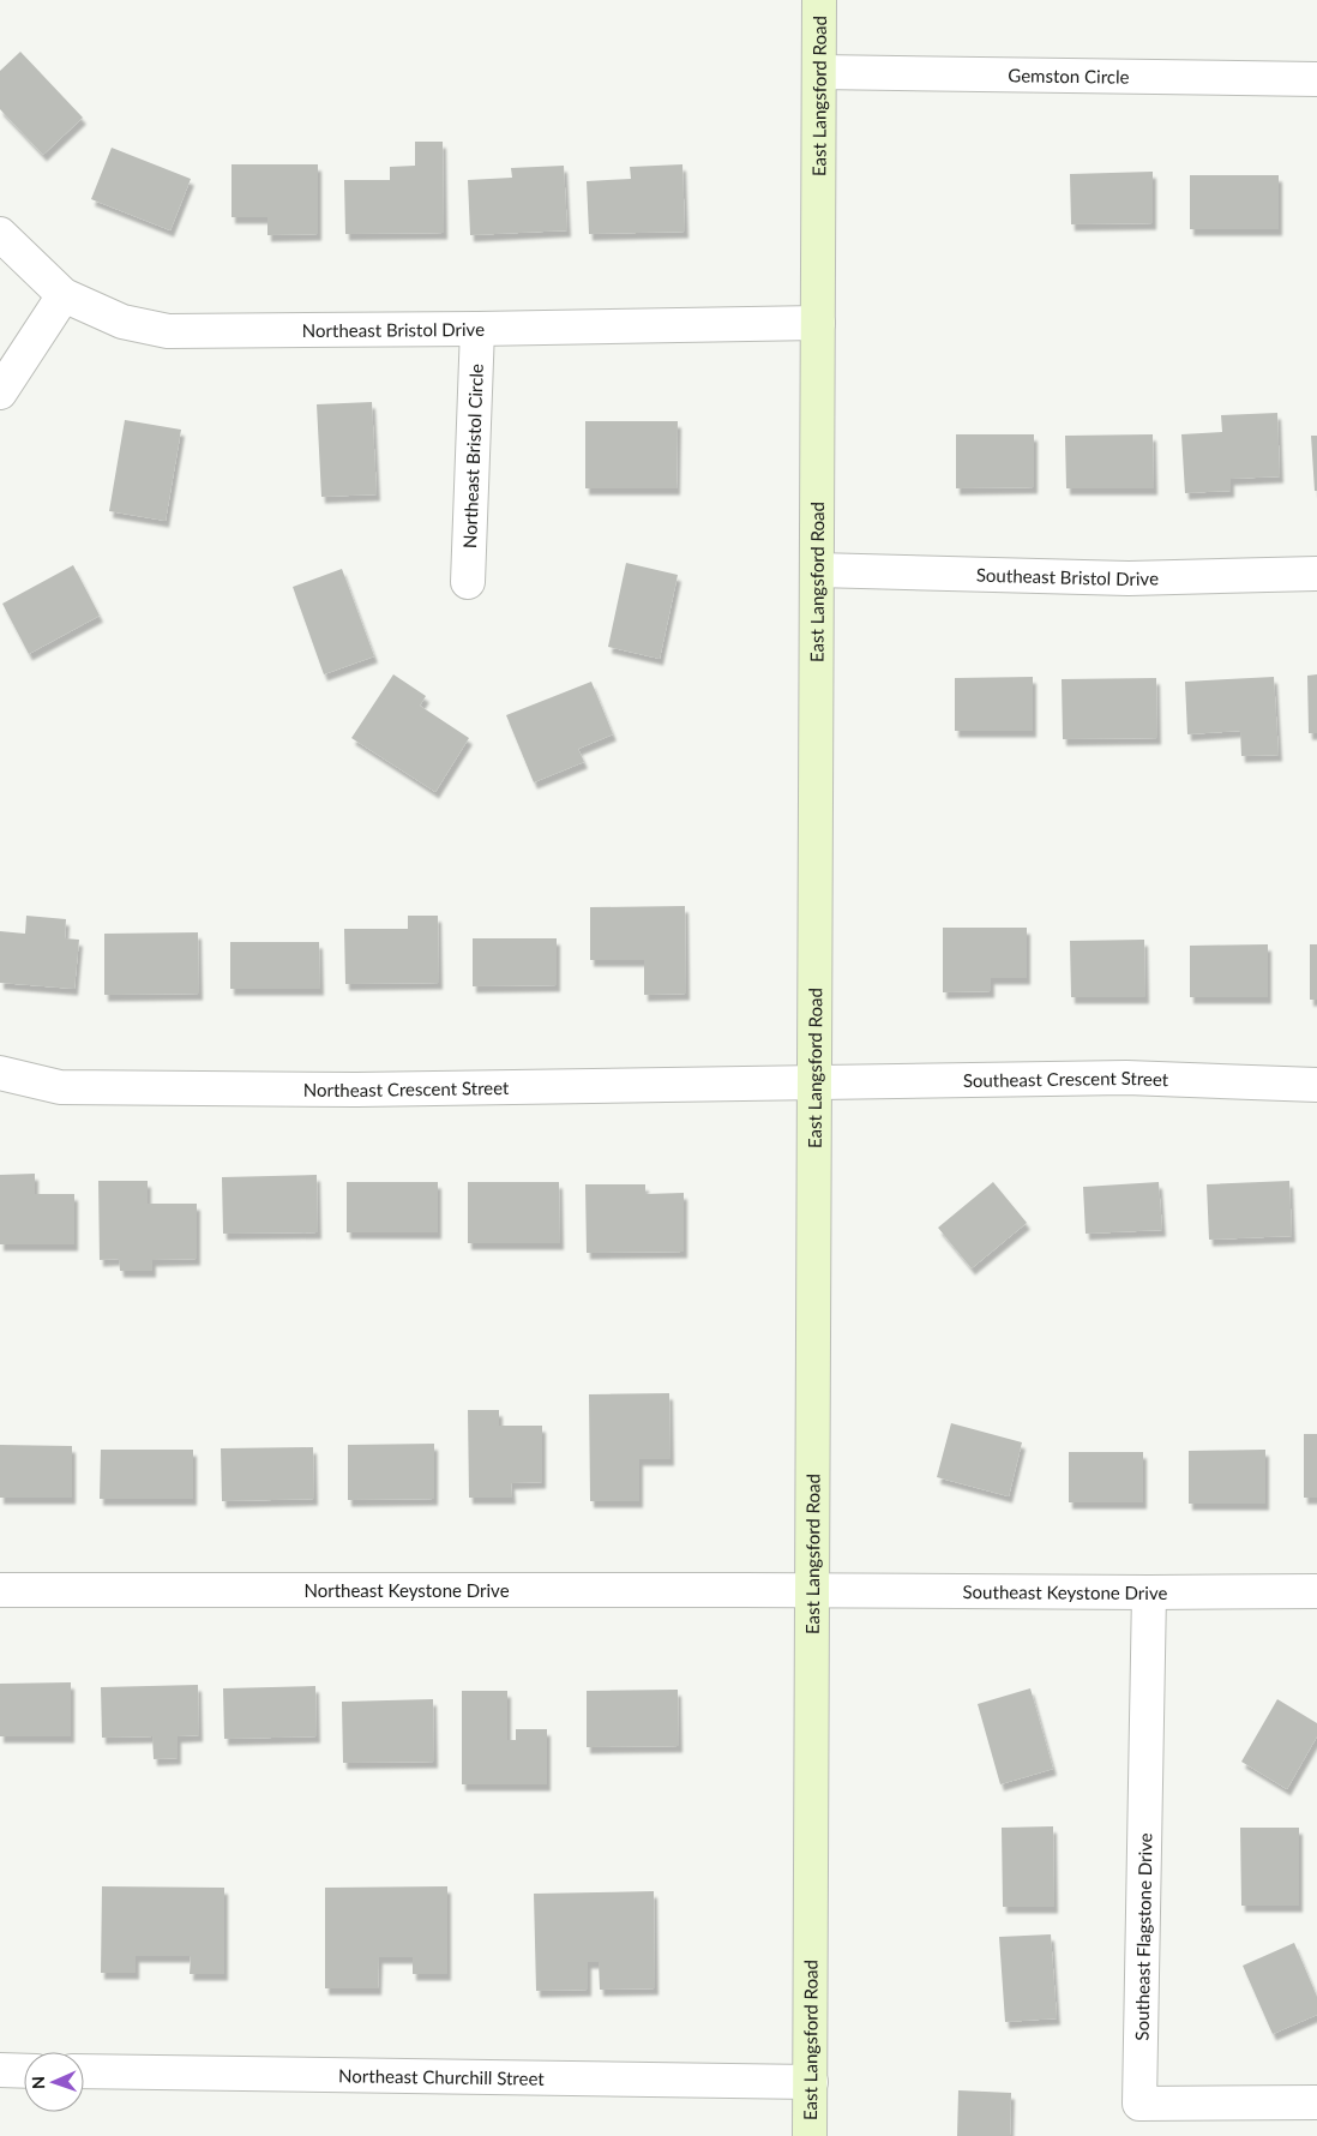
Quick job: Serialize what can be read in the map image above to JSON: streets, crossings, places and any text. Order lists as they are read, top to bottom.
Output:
{
  "streets": {
    "street": [
      "Gemston Circle",
      "East Langsford Road",
      "Northeast Bristol Drive",
      "Northeast Bristol Circle",
      "Southeast Bristol Drive",
      "Southeast Crescent Street",
      "Northeast Crescent Street",
      "Northeast Keystone Drive",
      "Southeast Keystone Drive",
      "Southeast Flagstone Drive",
      "Northeast Churchill Street"
    ]
  },
  "crossings": [
    ["Gemston Circle", "East Langsford Road"],
    ["East Langsford Road", "Northeast Bristol Drive"],
    ["East Langsford Road", "Southeast Bristol Drive"],
    ["East Langsford Road", "Southeast Crescent Street"],
    ["East Langsford Road", "Northeast Crescent Street"],
    ["East Langsford Road", "Northeast Keystone Drive"],
    ["East Langsford Road", "Southeast Keystone Drive"],
    ["East Langsford Road", "Northeast Churchill Street"],
    ["Northeast Bristol Drive", "Northeast Bristol Circle"],
    ["Southeast Crescent Street", "Northeast Crescent Street"],
    ["Northeast Keystone Drive", "Southeast Keystone Drive"],
    ["Southeast Keystone Drive", "Southeast Flagstone Drive"]
  ],
  "north": "left"
}
